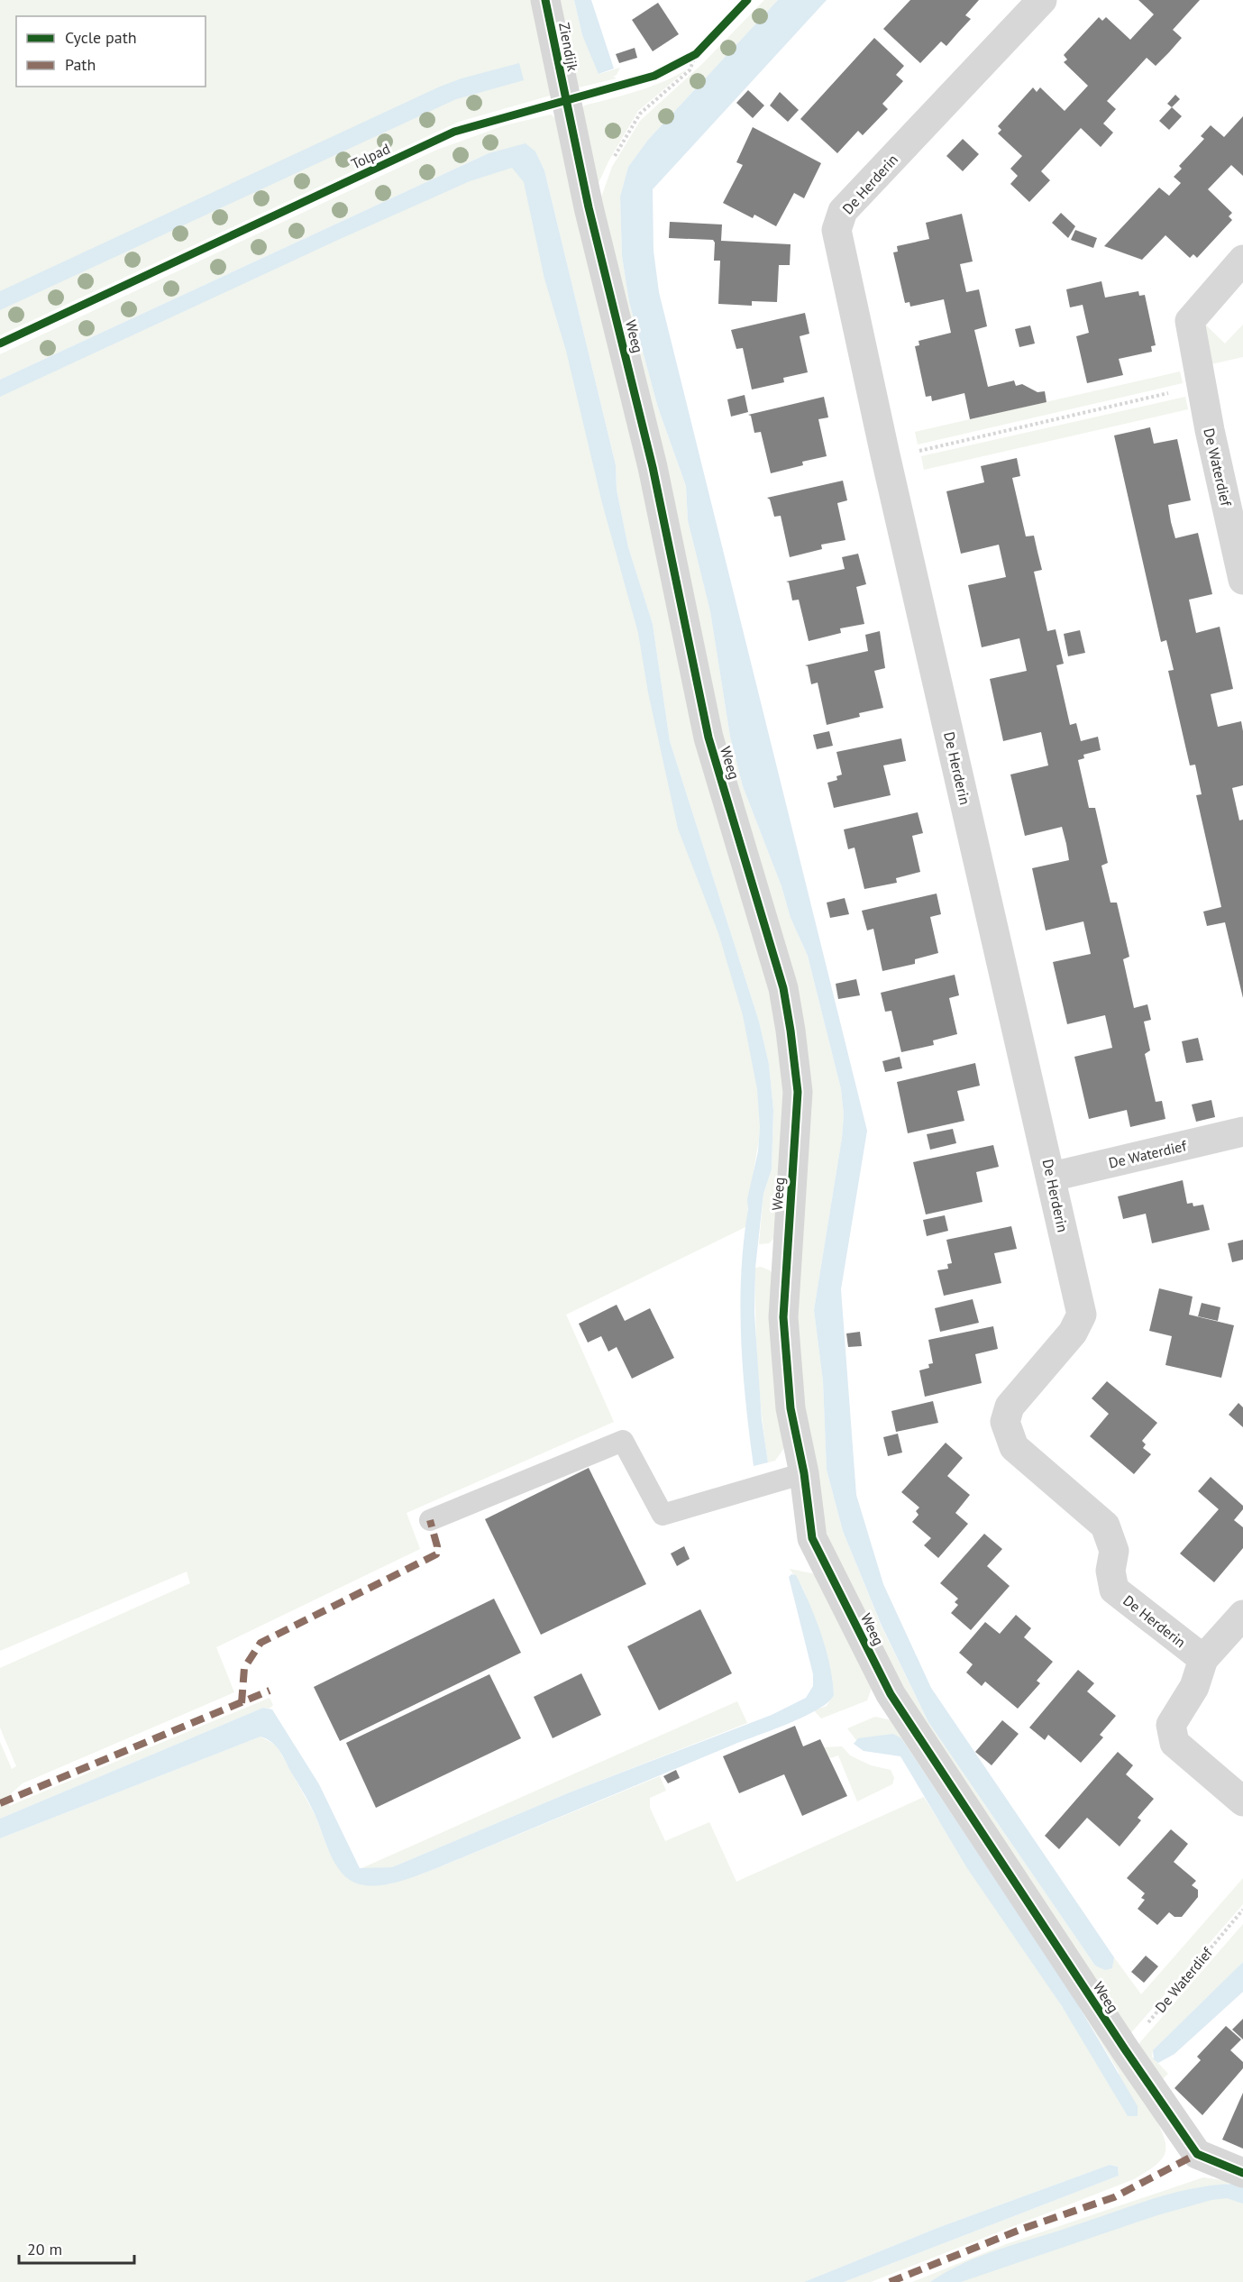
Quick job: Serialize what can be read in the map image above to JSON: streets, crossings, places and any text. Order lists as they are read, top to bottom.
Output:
{
  "streets": {
    "street": [
      "Ziendijk",
      "De Herderin",
      "Weeg",
      "De Waterdief"
    ],
    "cycle path": ["Tolpad"]
  },
  "crossings": [
    ["Ziendijk", "Weeg"],
    ["De Herderin", "De Waterdief"],
    ["Weeg", "De Waterdief"]
  ],
  "legend": ["Cycle path", "Path"],
  "scale_bar": "20 m"
}
